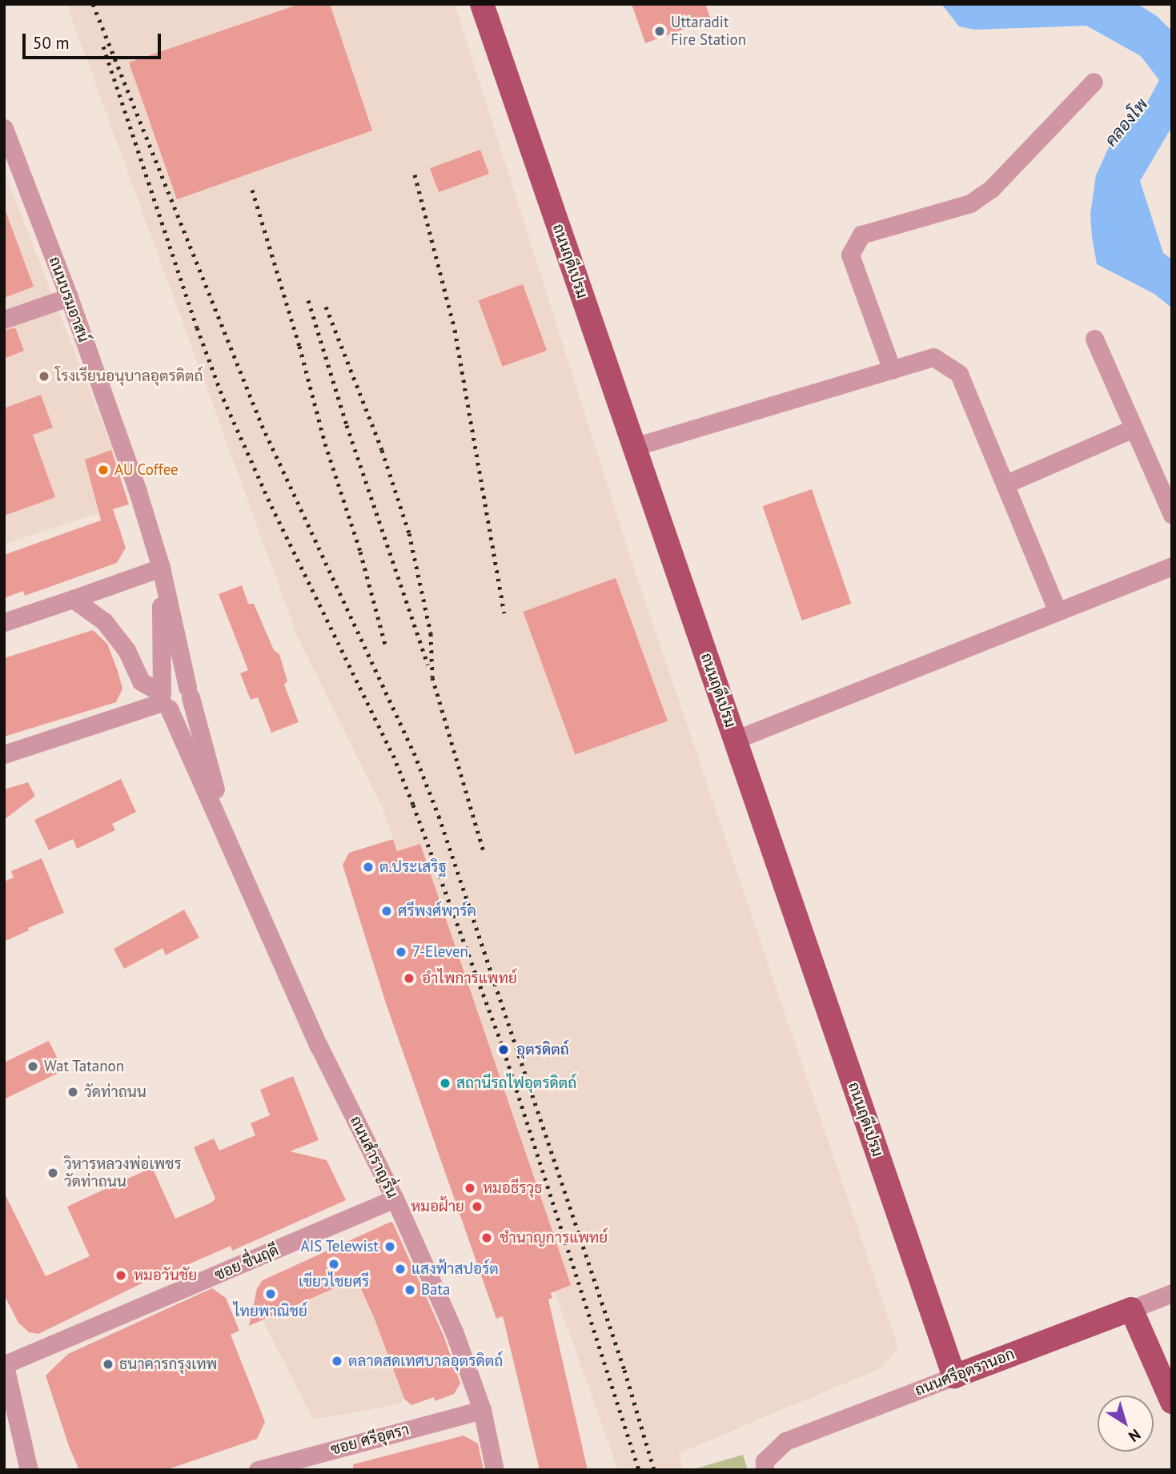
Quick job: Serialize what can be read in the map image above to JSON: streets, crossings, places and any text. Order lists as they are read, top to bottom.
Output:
{
  "streets": {
    "main road": ["ถนนฤดีเปรม", "ถนนศรีอุตรานอก"],
    "street": [
      "ถนนบรมอาสน์",
      "ถนนสำราญรื่น",
      "ซอย ชื่นฤดี",
      "ซอย ศรีอุตรา"
    ]
  },
  "crossings": [
    ["ถนนฤดีเปรม", "ถนนศรีอุตรานอก"],
    ["ถนนบรมอาสน์", "ถนนสำราญรื่น"],
    ["ถนนสำราญรื่น", "ซอย ชื่นฤดี"],
    ["ถนนสำราญรื่น", "ซอย ศรีอุตรา"]
  ],
  "water": ["คลองโพ"],
  "places": [
    "Uttaradit Fire Station",
    "โรงเรียนอนุบาลอุตรดิตถ์",
    "AU Coffee",
    "ต.ประเสริฐ",
    "ศรีพงศ์พาร์ค",
    "7-Eleven",
    "อำไพการแพทย์",
    "อุตรดิตถ์",
    "Wat Tatanon",
    "สถานีรถไฟอุตรดิตถ์",
    "วัดท่าถนน",
    "วิหารหลวงพ่อเพชร วัดท่าถนน",
    "หมอธีรวุธ",
    "หมอฝ้าย",
    "ชำนาญการแพทย์",
    "AIS Telewist",
    "เขียวไชยศรี",
    "แสงฟ้าสปอร์ต",
    "หมอวันชัย",
    "Bata",
    "ไทยพาณิชย์",
    "ตลาดสดเทศบาลอุตรดิตถ์",
    "ธนาคารกรุงเทพ"
  ],
  "scale_bar": "50 m",
  "north": "bottom right"
}
